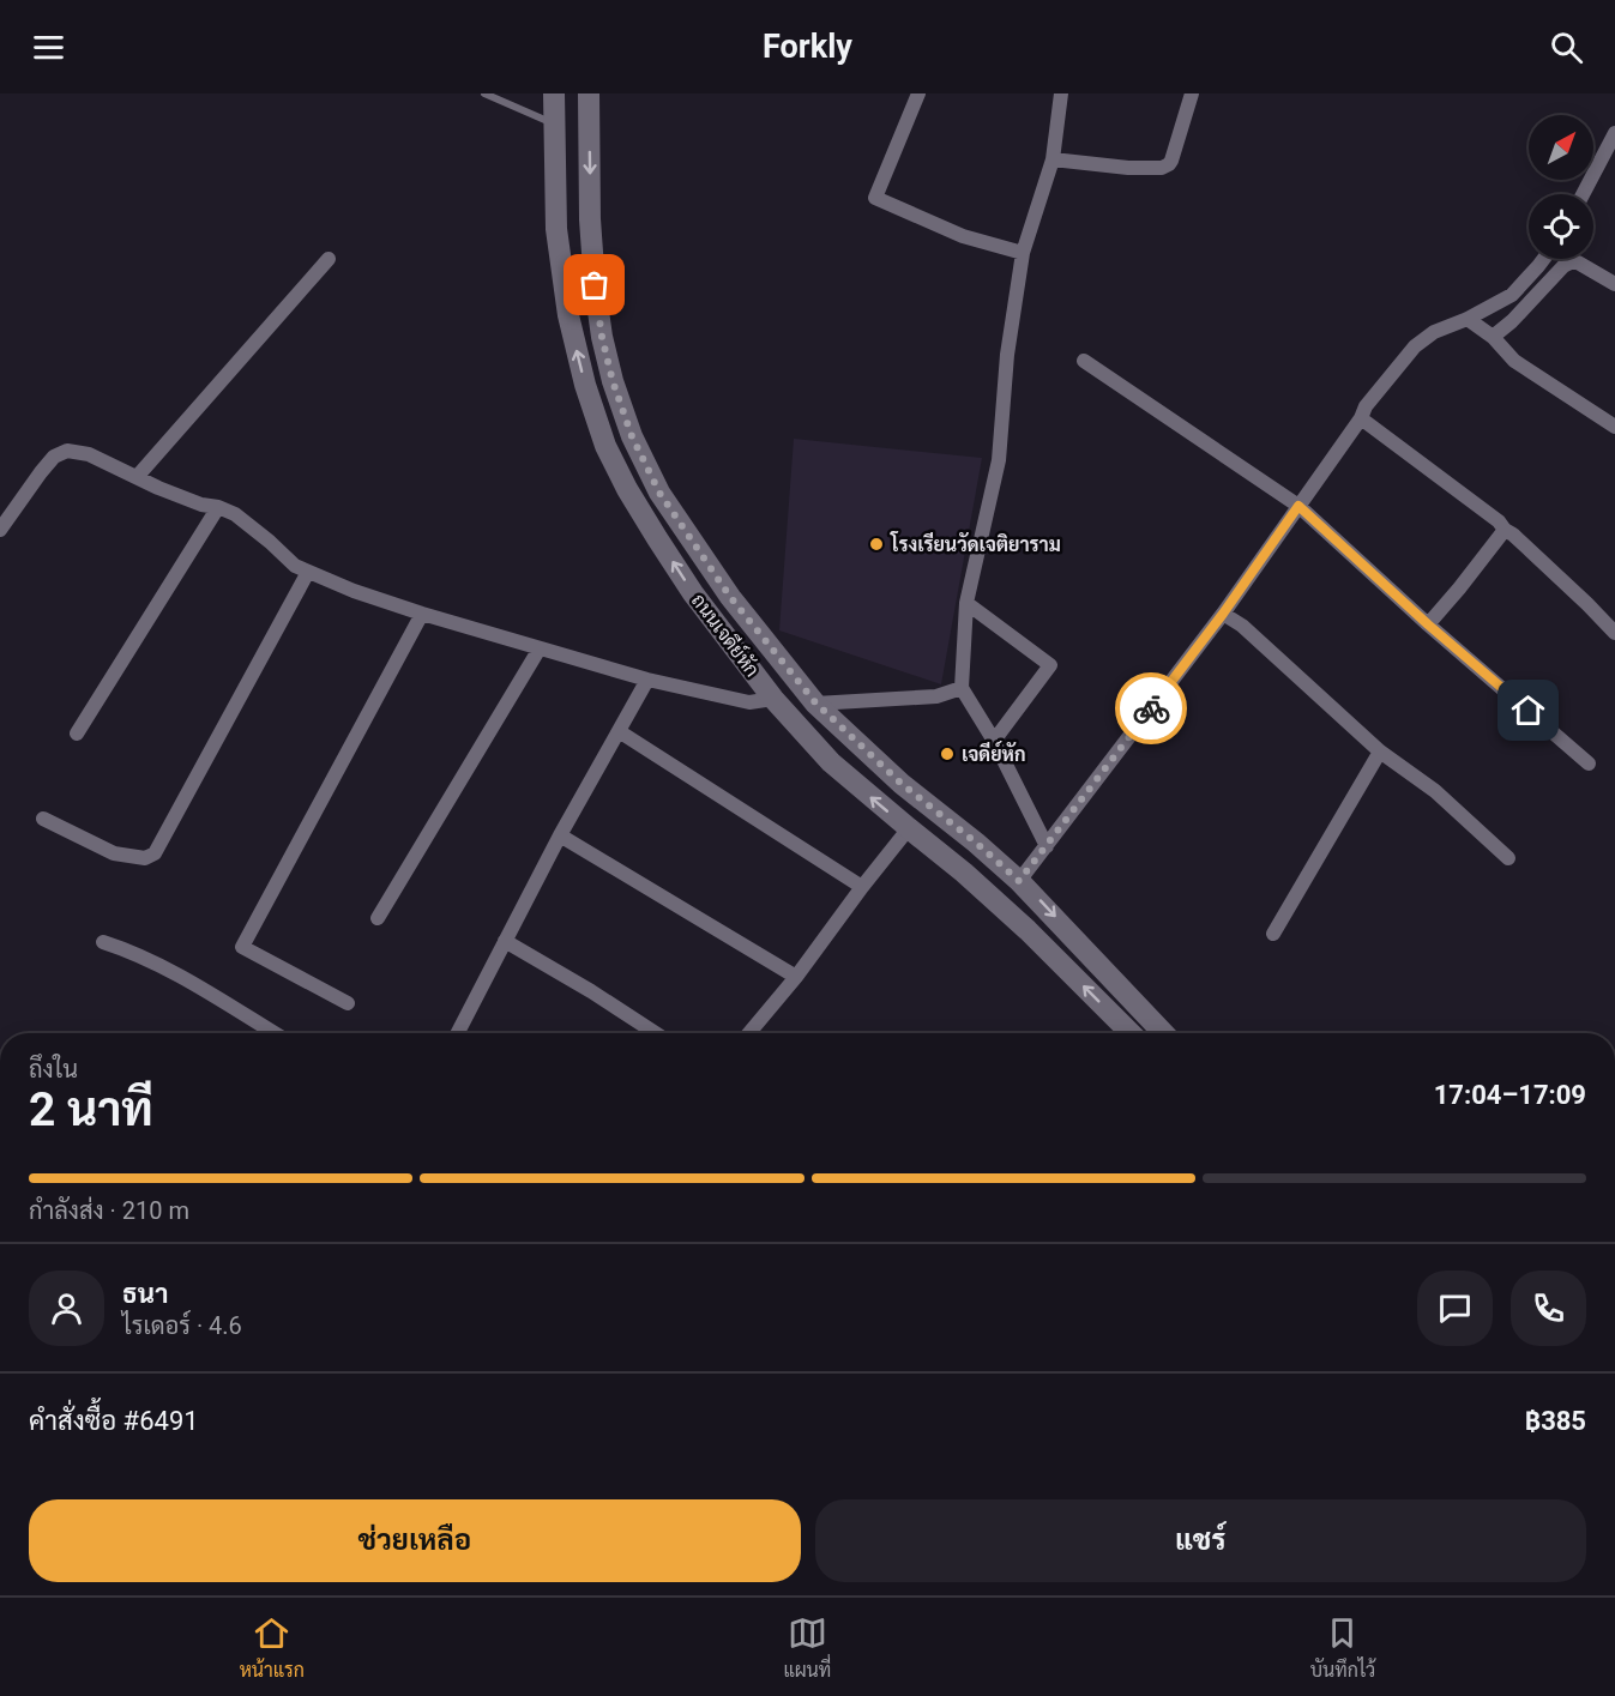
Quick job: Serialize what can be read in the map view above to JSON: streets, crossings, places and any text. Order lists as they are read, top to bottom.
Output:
{
  "streets": {
    "main road": ["ถนนเจดีย์หัก"]
  },
  "places": ["โรงเรียนวัดเจติยาราม", "เจดีย์หัก"],
  "north": "top right",
  "page": {
    "header": "Forkly",
    "heading": ["2 นาที", "ถึงใน", "17:04–17:09"],
    "panel": [
      "ธนา",
      "ไรเดอร์ · 4.6",
      "คำสั่งซื้อ #6491",
      "฿385"
    ],
    "bar": "กำลังส่ง · 210 m",
    "buttons": ["ช่วยเหลือ", "แชร์"],
    "tabs": ["หน้าแรก", "แผนที่", "บันทึกไว้"]
  }
}
